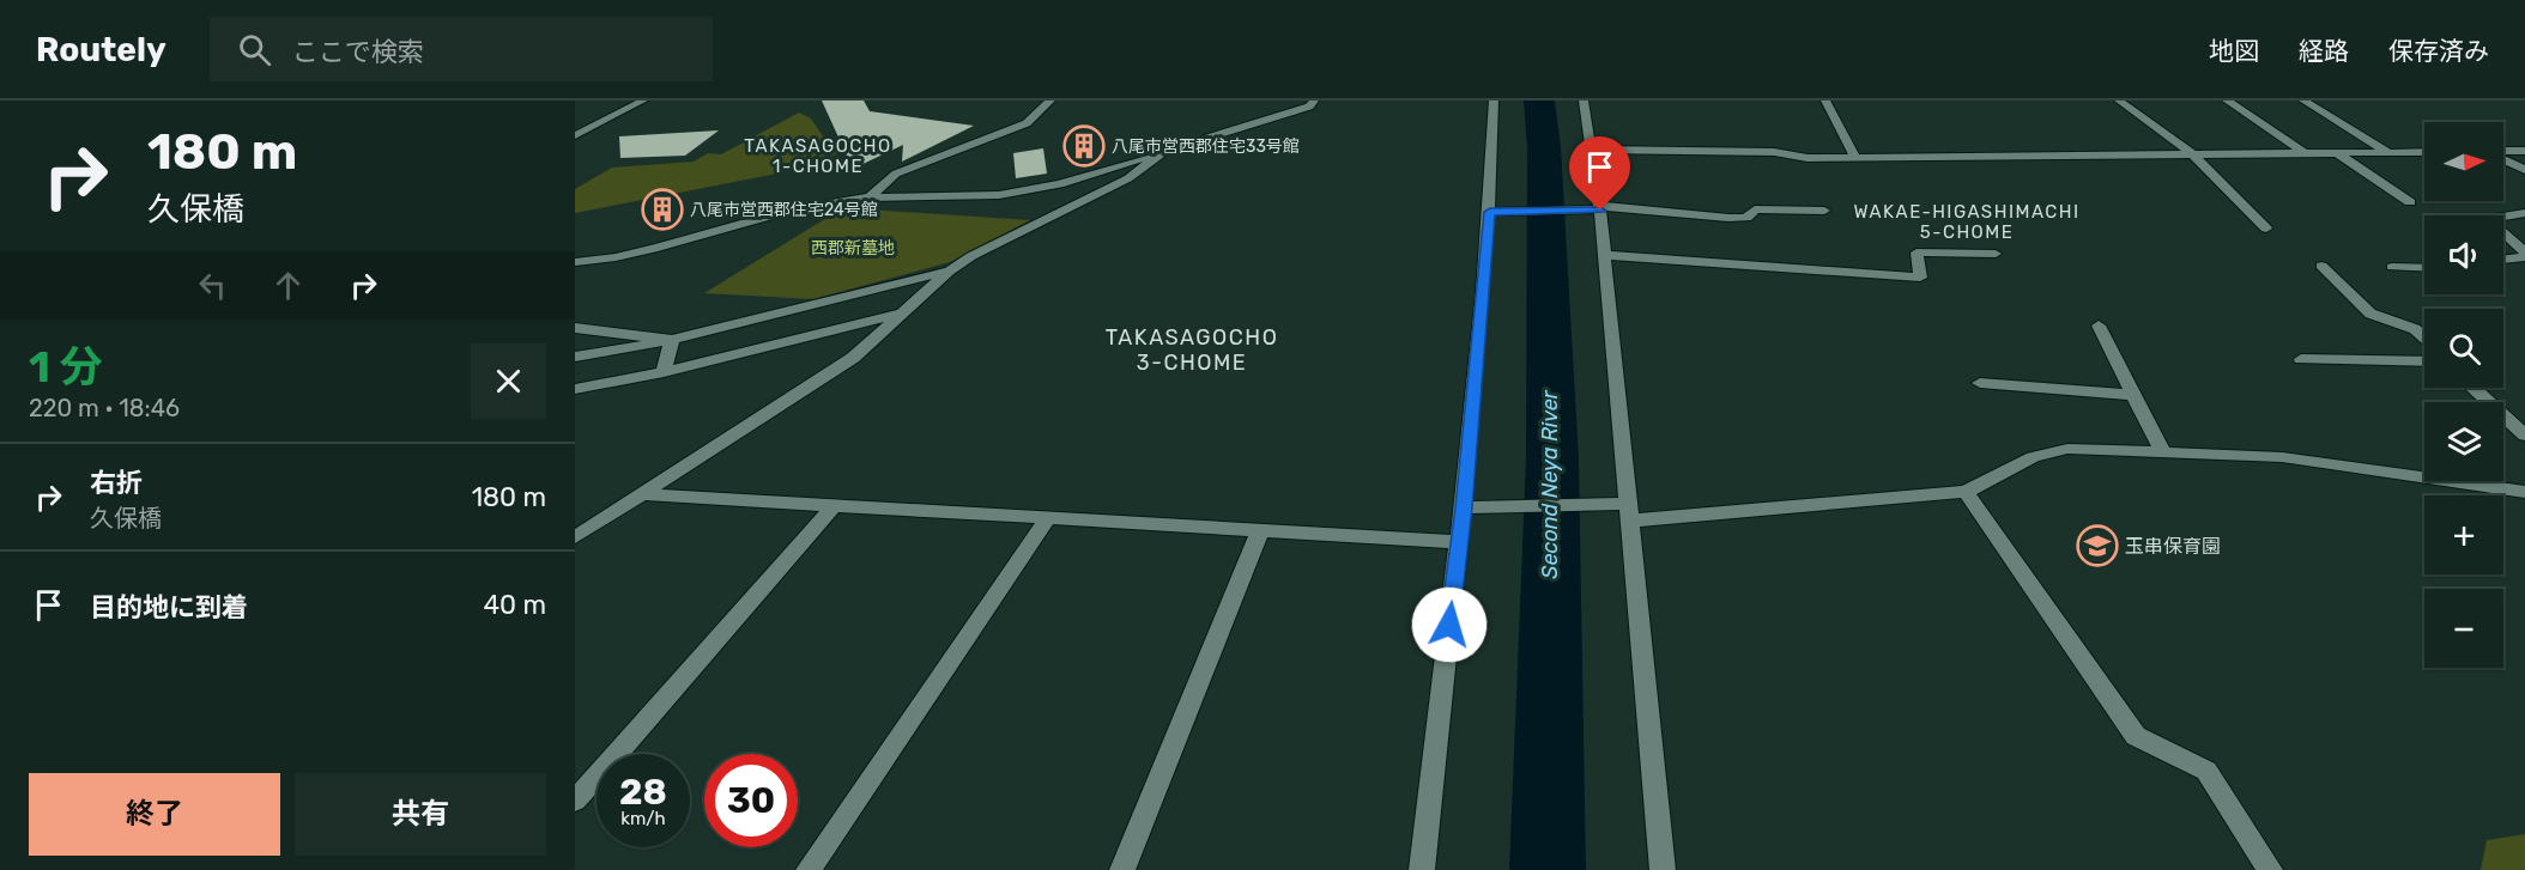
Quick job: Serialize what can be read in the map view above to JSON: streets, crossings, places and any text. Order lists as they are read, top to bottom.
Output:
{
  "districts": ["TAKASAGOCHO 1-CHOME", "WAKAE-HIGASHIMACHI 5-CHOME", "TAKASAGOCHO 3-CHOME"],
  "water": ["Second Neya River"],
  "parks": ["西郡新墓地"],
  "places": {
    "building": ["八尾市営西郡住宅33号館", "八尾市営西郡住宅24号館"],
    "school or university": ["玉串保育園"]
  },
  "north": "right",
  "page": {
    "header": "Routely",
    "search": "ここで検索",
    "nav": ["地図", "経路", "保存済み"],
    "turn": ["180 m", "久保橋"],
    "map_buttons": ["+", "−"],
    "heading": ["1 分", "220 m · 18:46"],
    "list": [
      {
        "name": "右折",
        "note": "久保橋",
        "value": "180 m"
      },
      {
        "name": "目的地に到着",
        "value": "40 m"
      }
    ],
    "speed": "28 km/h",
    "limit": "30",
    "buttons": ["終了", "共有"]
  }
}
